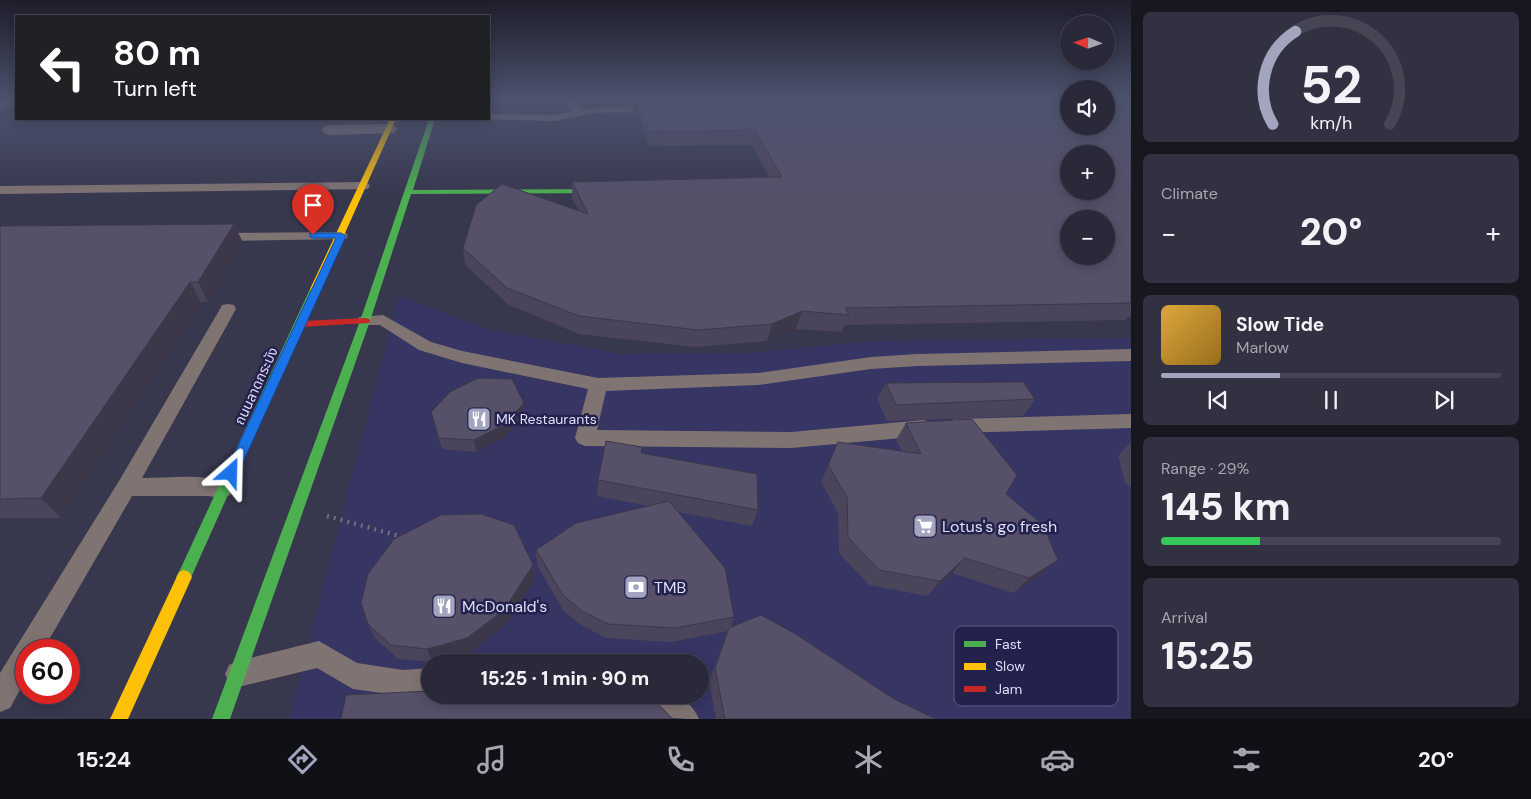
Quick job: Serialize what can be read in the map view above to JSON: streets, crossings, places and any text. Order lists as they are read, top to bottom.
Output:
{
  "streets": {
    "main road": ["ถนนลาดกระบัง"]
  },
  "places": {
    "restaurant": ["MK Restaurants", "McDonald's"],
    "supermarket": ["Lotus's go fresh"],
    "bank": ["TMB"]
  },
  "legend": ["Fast", "Slow", "Jam"],
  "north": "left",
  "page": {
    "map_buttons": ["+", "−"],
    "turn": ["80 m", "Turn left"],
    "tile": [
      "Climate",
      ["Range · 29%", "145 km"],
      ["Arrival", "15:25"]
    ],
    "heat": ["−", "20°", "+"],
    "song": ["Slow Tide", "Marlow"],
    "limit": "60",
    "trip": "15:25 · 1 min · 90 m",
    "tabs": ["15:24", "20°"],
    "gauge": ["52", "km/h"]
  }
}
